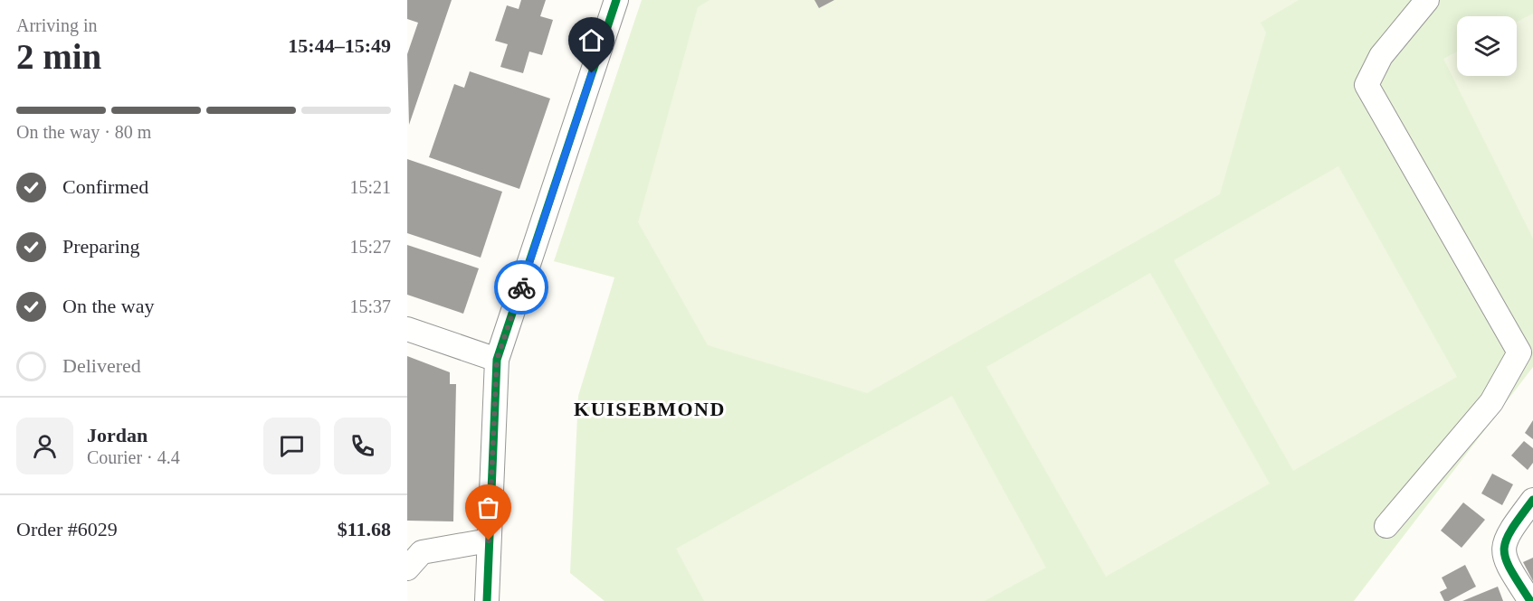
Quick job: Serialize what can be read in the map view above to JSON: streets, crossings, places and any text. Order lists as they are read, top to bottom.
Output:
{
  "districts": ["KUISEBMOND"],
  "page": {
    "heading": ["2 min", "Arriving in", "15:44–15:49"],
    "panel": [
      "Jordan",
      "Courier · 4.4",
      "Order #6029",
      "$11.68"
    ],
    "bar": "On the way · 80 m",
    "list": [
      ["Confirmed", "15:21"],
      ["Preparing", "15:27"],
      ["On the way", "15:37"],
      "Delivered"
    ]
  }
}
